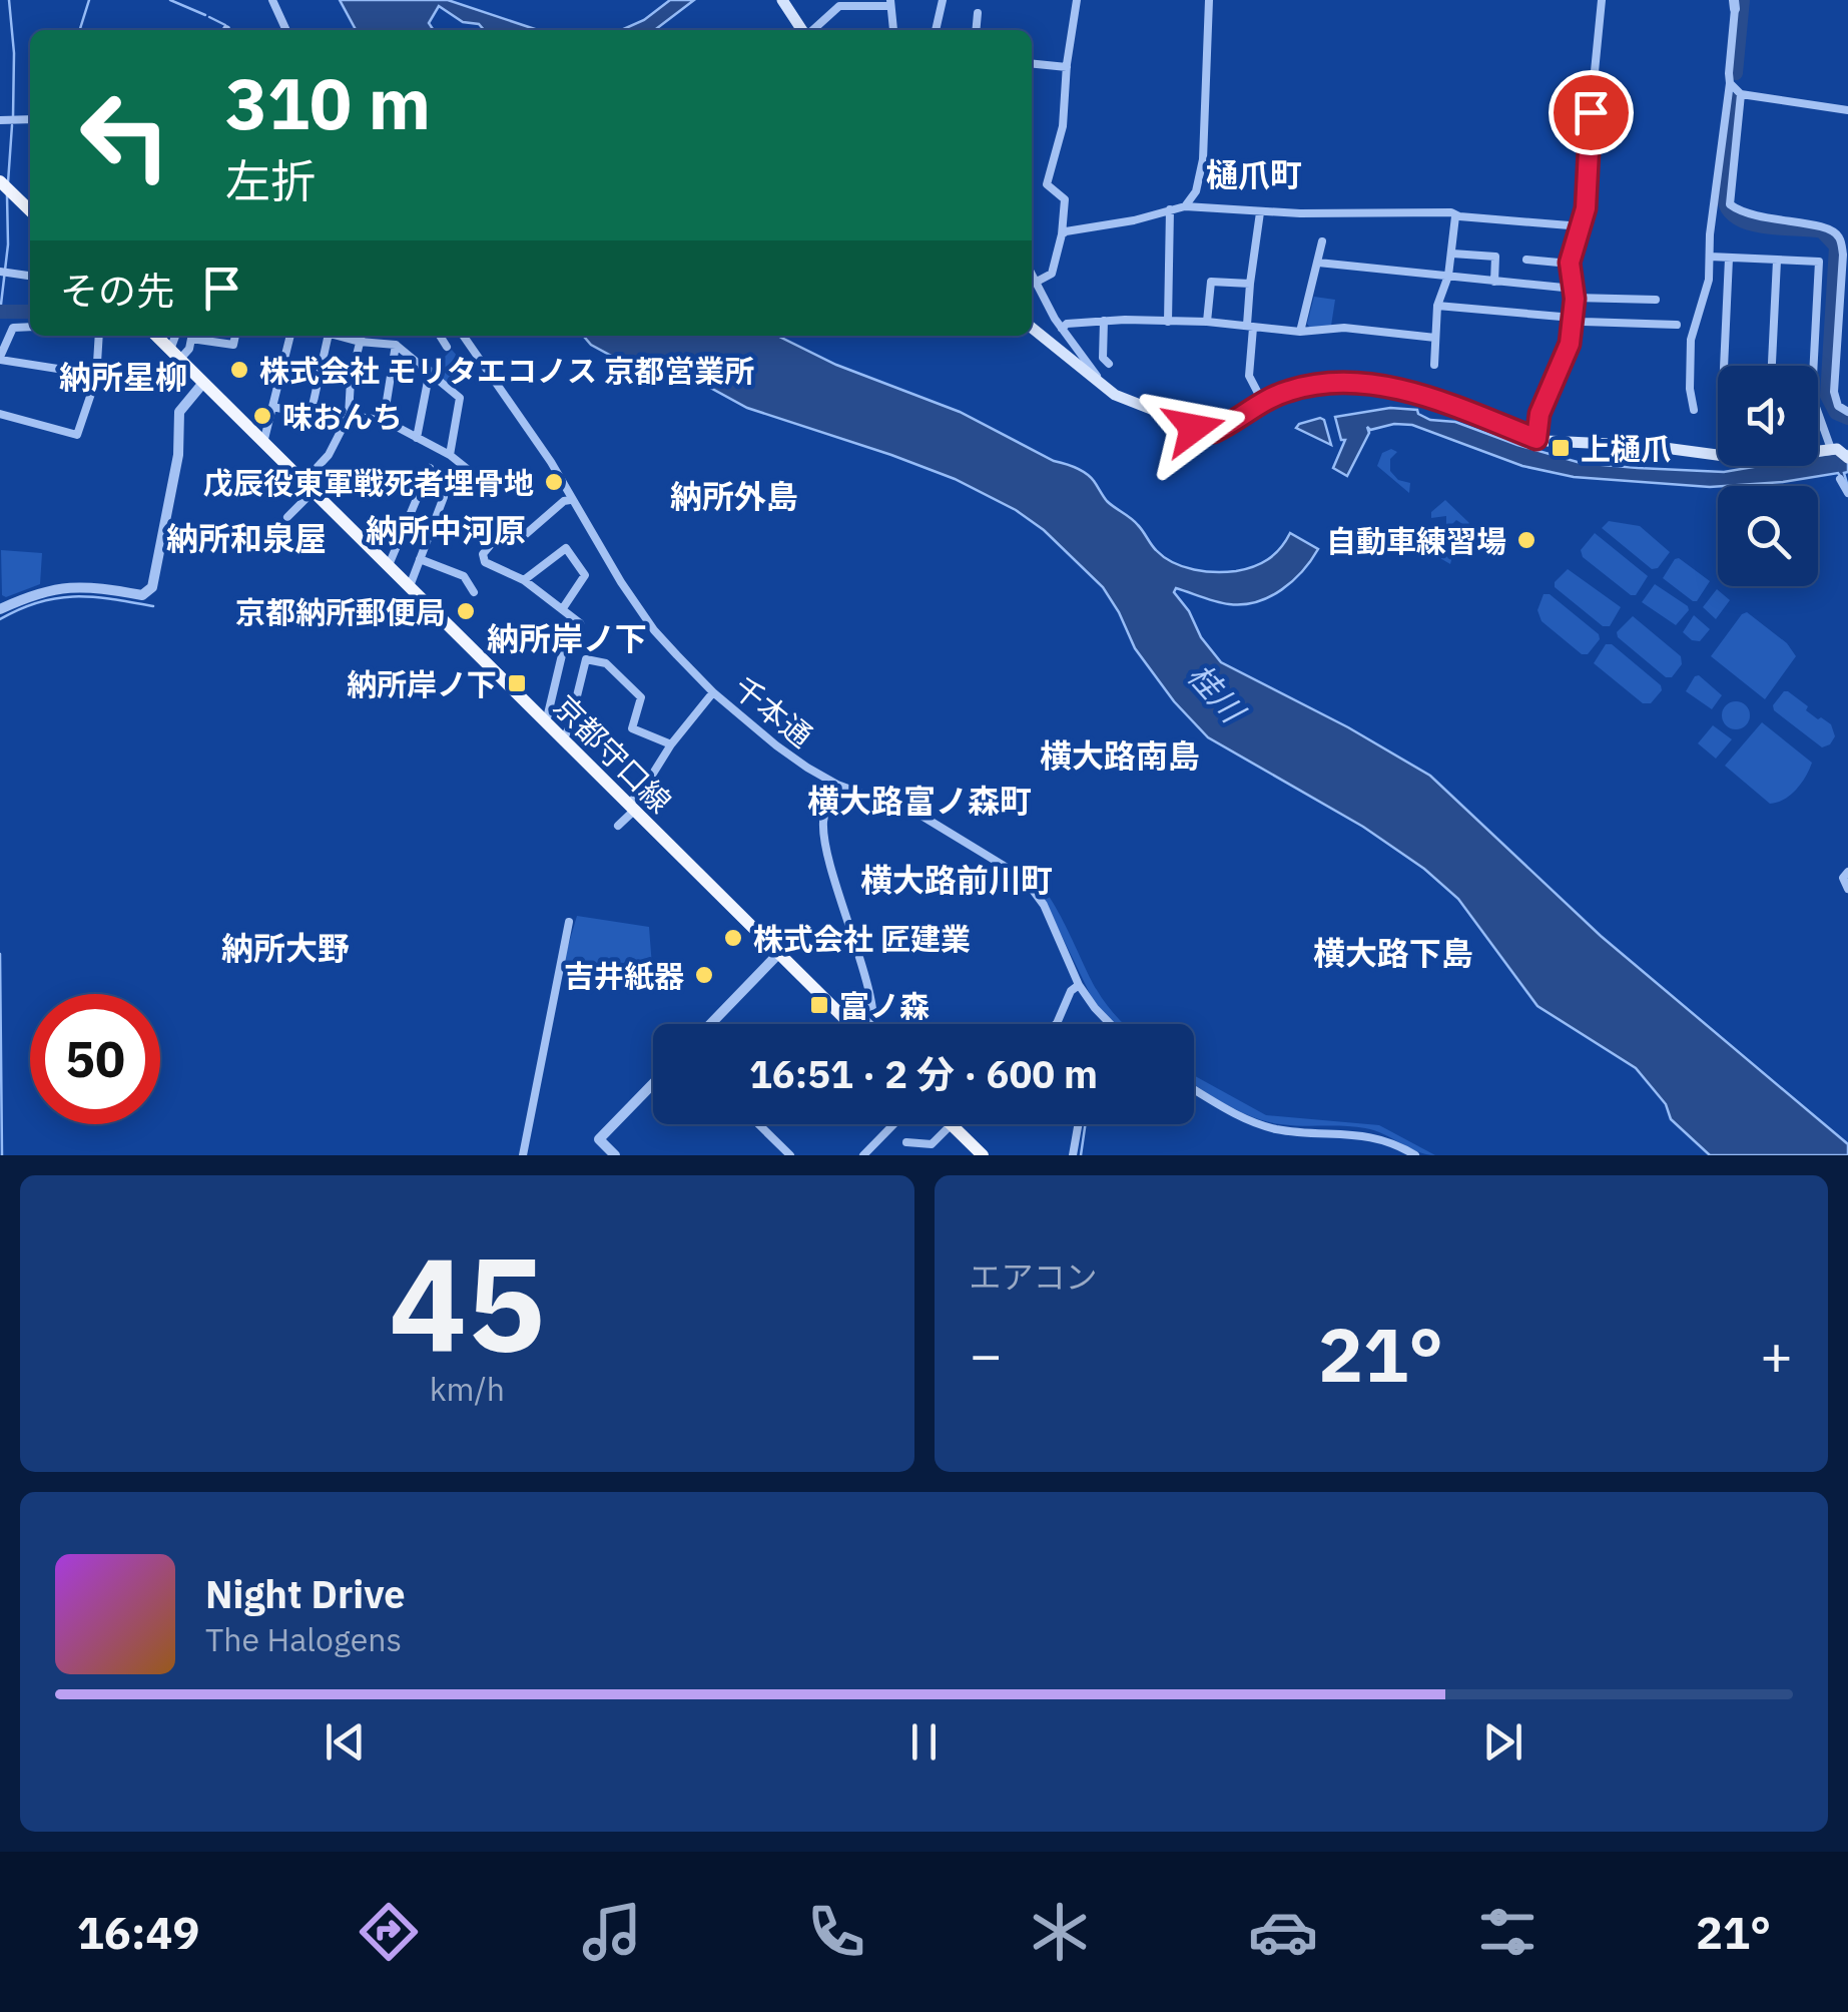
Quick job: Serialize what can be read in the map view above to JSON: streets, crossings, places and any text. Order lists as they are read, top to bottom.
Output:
{
  "streets": {
    "main road": ["京都守口線"],
    "street": ["千本通"]
  },
  "districts": [
    "樋爪町",
    "納所星柳",
    "納所外島",
    "納所中河原",
    "納所和泉屋",
    "納所岸ノ下",
    "横大路南島",
    "横大路富ノ森町",
    "横大路前川町",
    "納所大野",
    "横大路下島"
  ],
  "water": ["桂川"],
  "places": {
    "other": [
      "株式会社 モリタエコノス 京都営業所",
      "味おんち",
      "戊辰役東軍戦死者埋骨地",
      "自動車練習場",
      "京都納所郵便局",
      "株式会社 匠建業",
      "吉井紙器"
    ],
    "transit": ["上樋爪", "納所岸ノ下", "富ノ森"]
  },
  "page": {
    "turn": ["310 m", "左折"],
    "then": "その先",
    "limit": "50",
    "trip": "16:51 · 2 分 · 600 m",
    "tile": [
      ["45", "km/h"],
      "エアコン"
    ],
    "heat": ["−", "21°", "+"],
    "song": ["Night Drive", "The Halogens"],
    "tabs": ["16:49", "21°"]
  }
}
